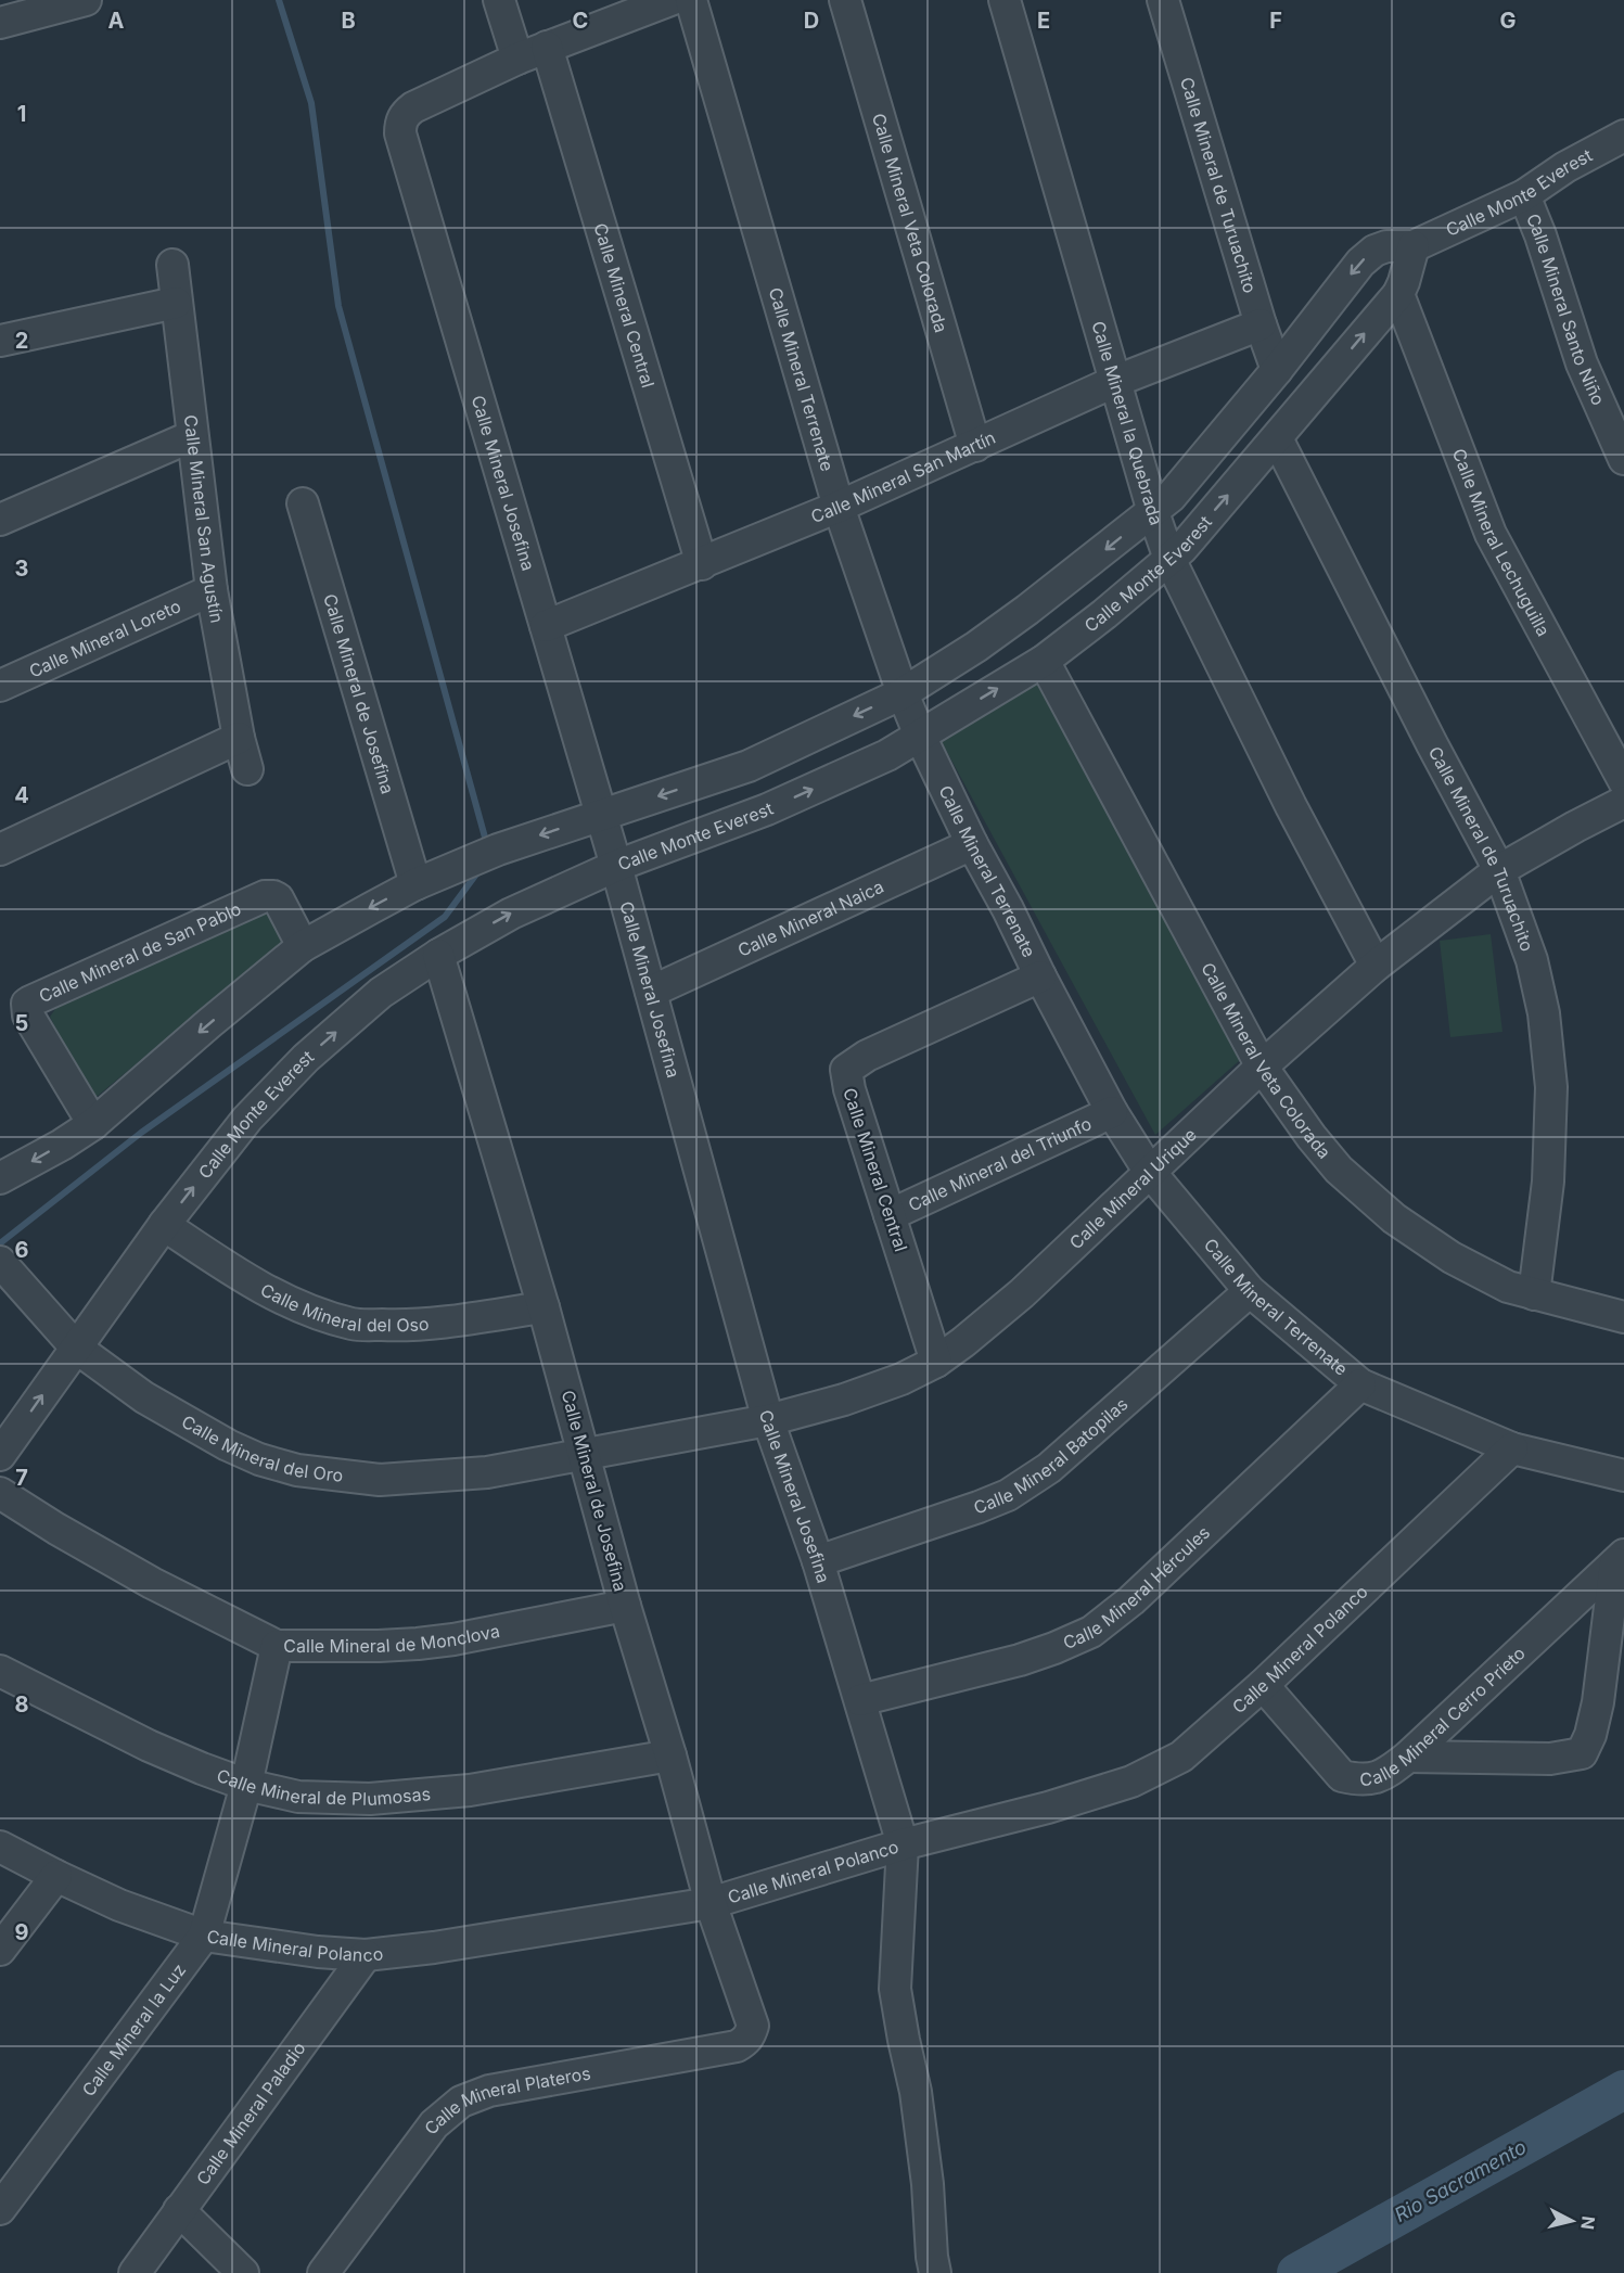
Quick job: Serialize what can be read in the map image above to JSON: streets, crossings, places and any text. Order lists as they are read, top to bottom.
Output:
{
  "streets": {
    "street": [
      "Calle Mineral de Turuachito",
      "Calle Monte Everest",
      "Calle Mineral Veta Colorada",
      "Calle Mineral Central",
      "Calle Mineral Santo Niño",
      "Calle Mineral Terrenate",
      "Calle Mineral la Quebrada",
      "Calle Mineral San Martín",
      "Calle Mineral Josefina",
      "Calle Mineral San Agustín",
      "Calle Mineral Lechuguilla",
      "Calle Mineral Loreto",
      "Calle Mineral de Josefina",
      "Calle Mineral Naica",
      "Calle Mineral de San Pablo",
      "Calle Mineral del Triunfo",
      "Calle Mineral Urique",
      "Calle Mineral del Oso",
      "Calle Mineral del Oro",
      "Calle Mineral Batopilas",
      "Calle Mineral Hércules",
      "Calle Mineral de Monclova",
      "Calle Mineral Polanco",
      "Calle Mineral Cerro Prieto",
      "Calle Mineral de Plumosas",
      "Calle Mineral la Luz",
      "Calle Mineral Plateros",
      "Calle Mineral Paladio"
    ]
  },
  "crossings": [
    ["Calle Mineral de Turuachito", "Calle Monte Everest"],
    ["Calle Mineral de Turuachito", "Calle Mineral Veta Colorada"],
    ["Calle Mineral de Turuachito", "Calle Mineral San Martín"],
    ["Calle Mineral de Turuachito", "Calle Mineral Urique"],
    ["Calle Monte Everest", "Calle Mineral Veta Colorada"],
    ["Calle Monte Everest", "Calle Mineral Santo Niño"],
    ["Calle Monte Everest", "Calle Mineral Terrenate"],
    ["Calle Monte Everest", "Calle Mineral la Quebrada"],
    ["Calle Monte Everest", "Calle Mineral Josefina"],
    ["Calle Monte Everest", "Calle Mineral Lechuguilla"],
    ["Calle Monte Everest", "Calle Mineral de Josefina"],
    ["Calle Monte Everest", "Calle Mineral de San Pablo"],
    ["Calle Monte Everest", "Calle Mineral del Oso"],
    ["Calle Monte Everest", "Calle Mineral del Oro"],
    ["Calle Mineral Veta Colorada", "Calle Mineral San Martín"],
    ["Calle Mineral Veta Colorada", "Calle Mineral Urique"],
    ["Calle Mineral Central", "Calle Mineral Terrenate"],
    ["Calle Mineral Central", "Calle Mineral San Martín"],
    ["Calle Mineral Central", "Calle Mineral del Triunfo"],
    ["Calle Mineral Central", "Calle Mineral Urique"],
    ["Calle Mineral Terrenate", "Calle Mineral San Martín"],
    ["Calle Mineral Terrenate", "Calle Mineral Naica"],
    ["Calle Mineral Terrenate", "Calle Mineral del Triunfo"],
    ["Calle Mineral Terrenate", "Calle Mineral Urique"],
    ["Calle Mineral Terrenate", "Calle Mineral Batopilas"],
    ["Calle Mineral Terrenate", "Calle Mineral Hércules"],
    ["Calle Mineral Terrenate", "Calle Mineral Polanco"],
    ["Calle Mineral la Quebrada", "Calle Mineral San Martín"],
    ["Calle Mineral la Quebrada", "Calle Mineral Urique"],
    ["Calle Mineral San Martín", "Calle Mineral Josefina"],
    ["Calle Mineral Josefina", "Calle Mineral Naica"],
    ["Calle Mineral Josefina", "Calle Mineral Urique"],
    ["Calle Mineral Josefina", "Calle Mineral Batopilas"],
    ["Calle Mineral Josefina", "Calle Mineral Hércules"],
    ["Calle Mineral Josefina", "Calle Mineral Polanco"],
    ["Calle Mineral San Agustín", "Calle Mineral Loreto"],
    ["Calle Mineral de Josefina", "Calle Mineral Urique"],
    ["Calle Mineral de Josefina", "Calle Mineral del Oso"],
    ["Calle Mineral de Josefina", "Calle Mineral del Oro"],
    ["Calle Mineral de Josefina", "Calle Mineral de Monclova"],
    ["Calle Mineral de Josefina", "Calle Mineral Polanco"],
    ["Calle Mineral de Josefina", "Calle Mineral de Plumosas"],
    ["Calle Mineral de Josefina", "Calle Mineral Plateros"],
    ["Calle Mineral Urique", "Calle Mineral del Oro"],
    ["Calle Mineral de Monclova", "Calle Mineral la Luz"],
    ["Calle Mineral Polanco", "Calle Mineral Cerro Prieto"],
    ["Calle Mineral Polanco", "Calle Mineral la Luz"],
    ["Calle Mineral Polanco", "Calle Mineral Paladio"],
    ["Calle Mineral de Plumosas", "Calle Mineral la Luz"]
  ],
  "water": ["Rio Sacramento"],
  "north": "right",
  "grid": {
    "columns": [
      "A",
      "B",
      "C",
      "D",
      "E",
      "F",
      "G"
    ],
    "rows": [
      "1",
      "2",
      "3",
      "4",
      "5",
      "6",
      "7",
      "8",
      "9"
    ]
  }
}
